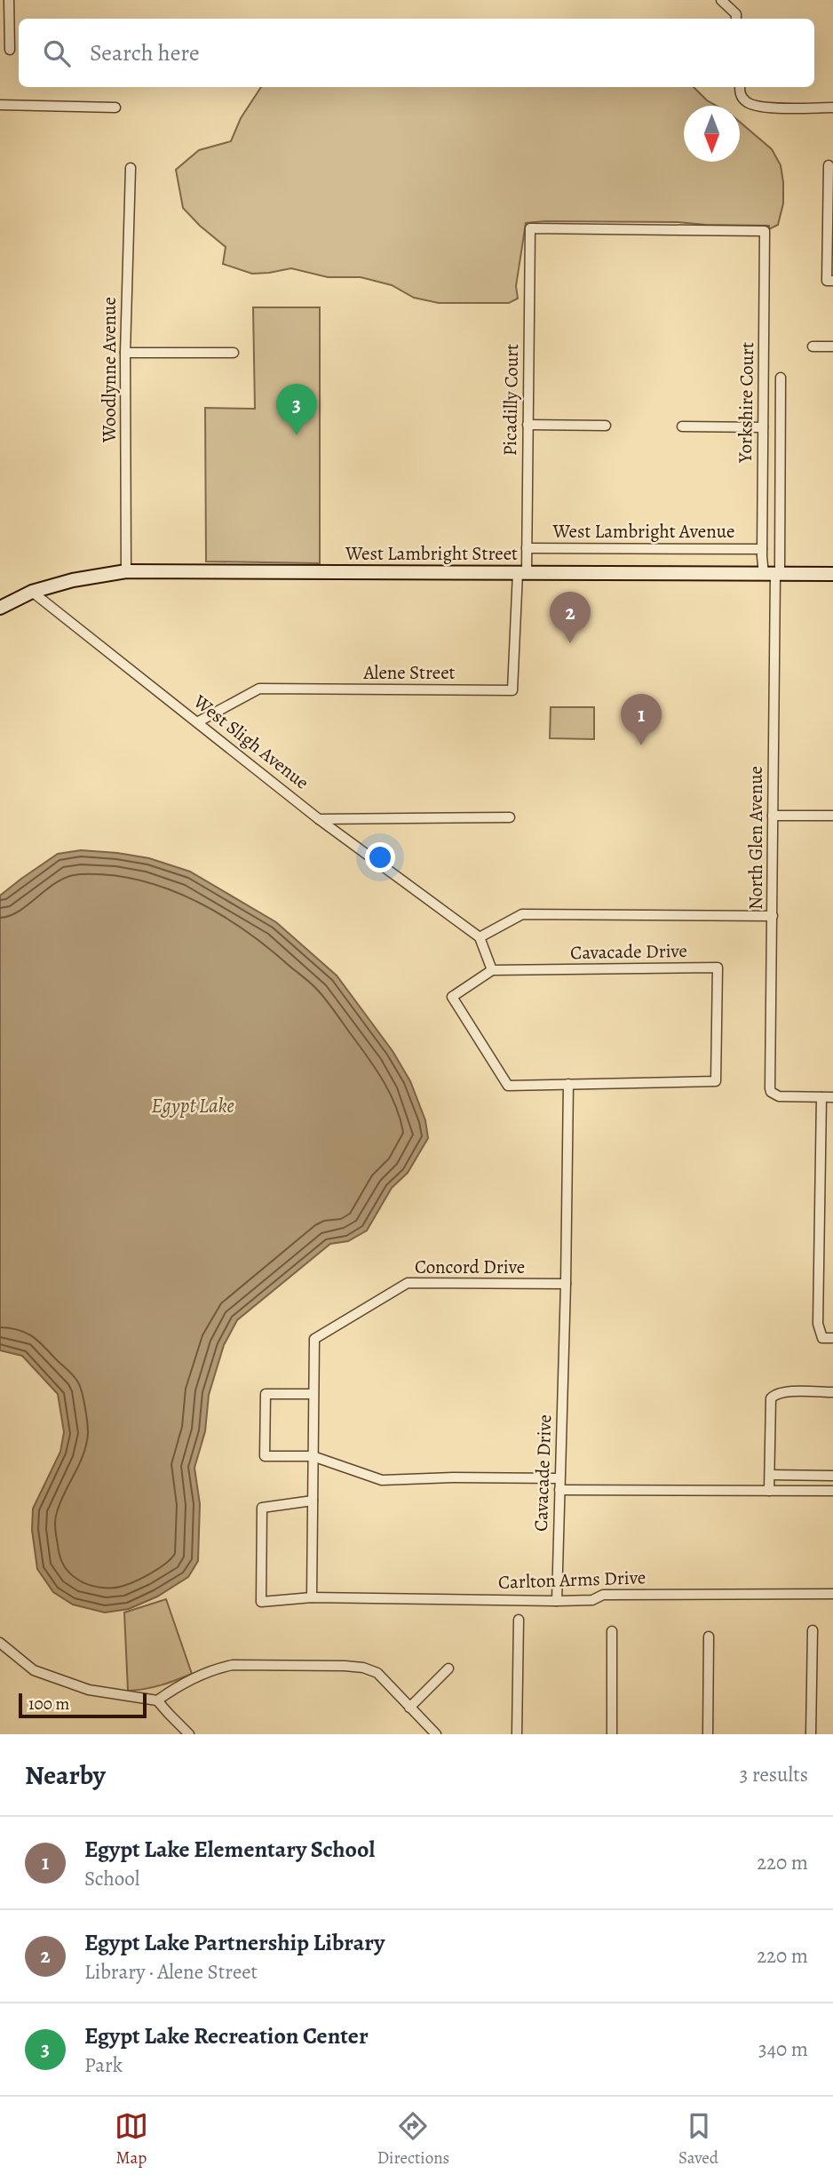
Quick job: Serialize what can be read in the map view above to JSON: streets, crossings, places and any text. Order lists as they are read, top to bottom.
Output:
{
  "streets": {
    "main road": ["West Lambright Street"],
    "street": [
      "Woodlynne Avenue",
      "Picadilly Court",
      "Yorkshire Court",
      "West Lambright Avenue",
      "Alene Street",
      "West Sligh Avenue",
      "North Glen Avenue",
      "Cavacade Drive",
      "Concord Drive",
      "Carlton Arms Drive"
    ]
  },
  "crossings": [
    ["Woodlynne Avenue", "West Lambright Street"],
    ["Picadilly Court", "Yorkshire Court"],
    ["Picadilly Court", "West Lambright Avenue"],
    ["Picadilly Court", "West Lambright Street"],
    ["Picadilly Court", "Alene Street"],
    ["Yorkshire Court", "West Lambright Avenue"],
    ["Yorkshire Court", "West Lambright Street"],
    ["Yorkshire Court", "North Glen Avenue"],
    ["West Lambright Street", "Alene Street"],
    ["West Lambright Street", "West Sligh Avenue"],
    ["West Lambright Street", "North Glen Avenue"],
    ["Alene Street", "West Sligh Avenue"],
    ["Cavacade Drive", "Concord Drive"],
    ["Cavacade Drive", "Carlton Arms Drive"]
  ],
  "water": ["Egypt Lake"],
  "scale_bar": "100 m",
  "north": "bottom",
  "page": {
    "search": "Search here",
    "pins": ["3", "2", "1"],
    "scale": "100 m",
    "heading": ["Nearby", "3 results"],
    "list": [
      {
        "mark": "1",
        "name": "Egypt Lake Elementary School",
        "note": "School",
        "value": "220 m"
      },
      {
        "mark": "2",
        "name": "Egypt Lake Partnership Library",
        "note": "Library · Alene Street",
        "value": "220 m"
      },
      {
        "mark": "3",
        "name": "Egypt Lake Recreation Center",
        "note": "Park",
        "value": "340 m"
      }
    ],
    "nav": ["Map", "Directions", "Saved"]
  }
}
